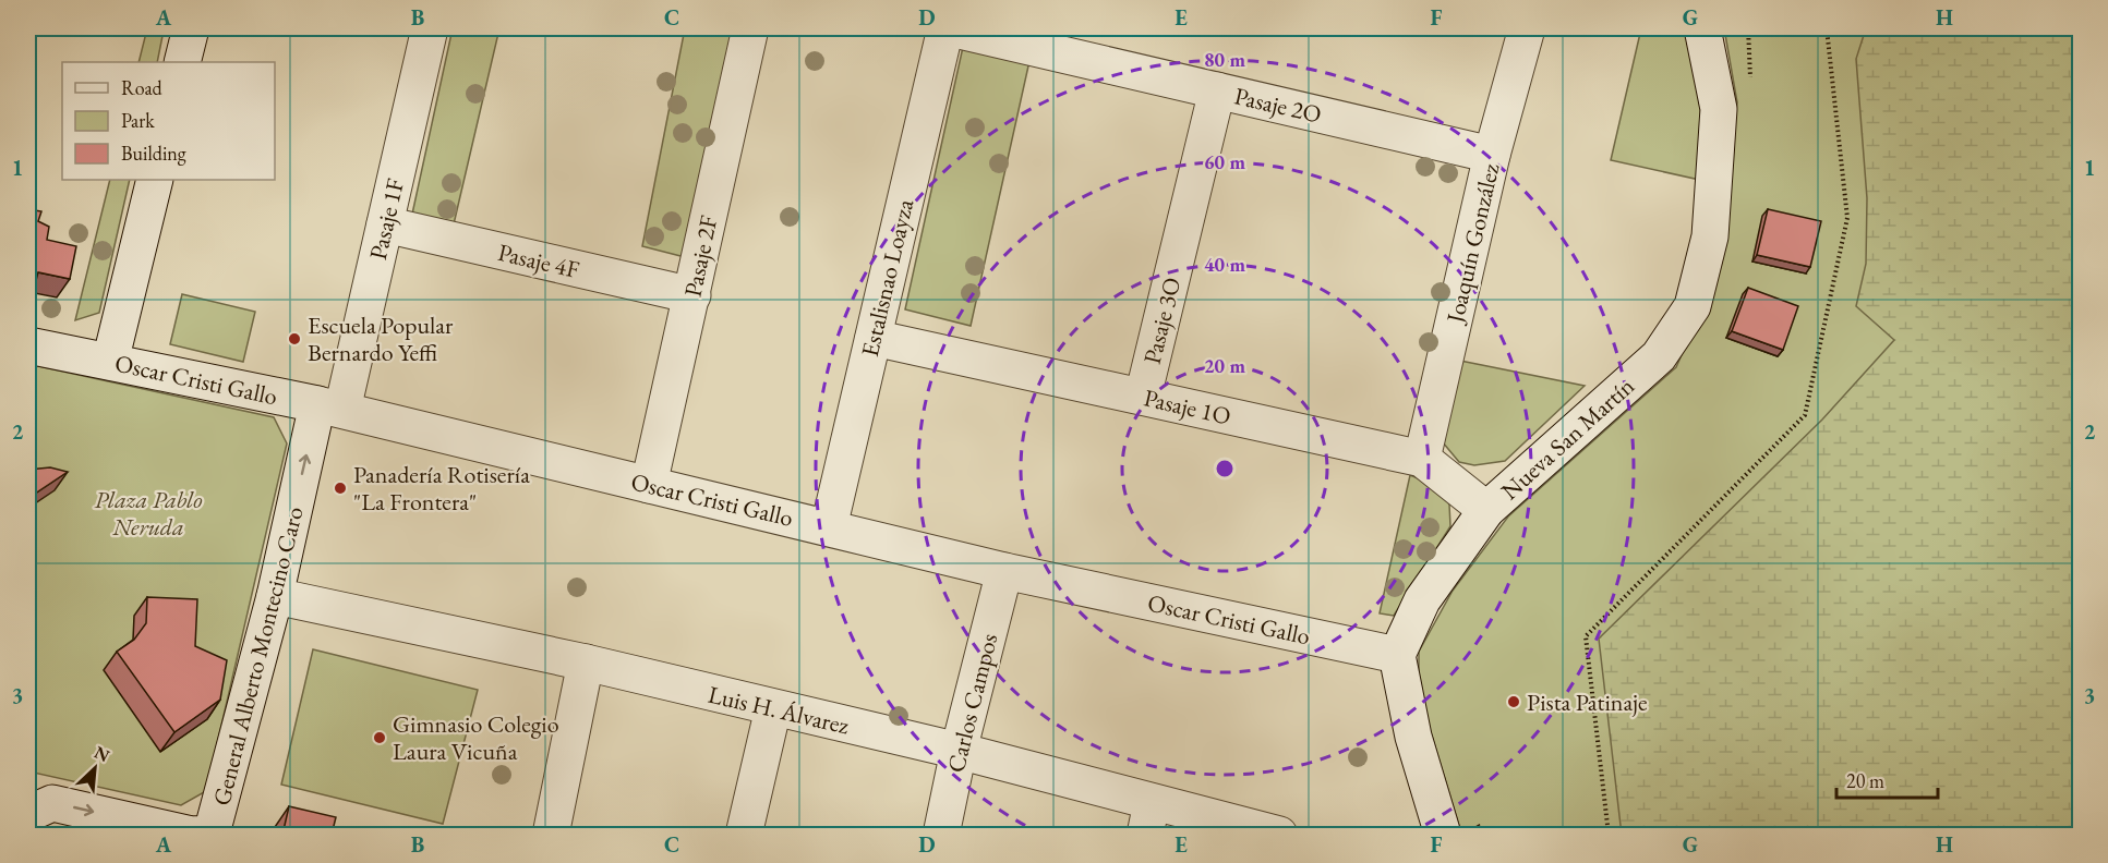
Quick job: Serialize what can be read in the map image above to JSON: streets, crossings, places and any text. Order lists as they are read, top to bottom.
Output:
{
  "streets": {
    "street": [
      "Pasaje 2O",
      "Pasaje 1F",
      "Joaquín González",
      "Pasaje 2F",
      "Pasaje 4F",
      "Estalisnao Loayza",
      "Pasaje 3O",
      "Oscar Cristi Gallo",
      "Pasaje 1O",
      "Nueva San Martín",
      "General Alberto Montecino Caro",
      "Carlos Campos",
      "Luis H. Álvarez"
    ]
  },
  "crossings": [
    ["Pasaje 2O", "Joaquín González"],
    ["Pasaje 2O", "Pasaje 3O"],
    ["Pasaje 1F", "Pasaje 4F"],
    ["Pasaje 1F", "Oscar Cristi Gallo"],
    ["Pasaje 1F", "General Alberto Montecino Caro"],
    ["Joaquín González", "Pasaje 1O"],
    ["Pasaje 2F", "Pasaje 4F"],
    ["Pasaje 2F", "Oscar Cristi Gallo"],
    ["Estalisnao Loayza", "Oscar Cristi Gallo"],
    ["Estalisnao Loayza", "Pasaje 1O"],
    ["Pasaje 3O", "Pasaje 1O"],
    ["Oscar Cristi Gallo", "Nueva San Martín"],
    ["Oscar Cristi Gallo", "General Alberto Montecino Caro"],
    ["Oscar Cristi Gallo", "Carlos Campos"],
    ["Pasaje 1O", "Nueva San Martín"],
    ["General Alberto Montecino Caro", "Luis H. Álvarez"],
    ["Carlos Campos", "Luis H. Álvarez"]
  ],
  "one_way": ["General Alberto Montecino Caro"],
  "parks": ["Plaza Pablo Neruda"],
  "places": [
    "Escuela Popular Bernardo Yeffi",
    "Panadería Rotisería \"La Frontera\"",
    "Pista Patinaje",
    "Gimnasio Colegio Laura Vicuña"
  ],
  "legend": ["Road", "Park", "Building"],
  "scale_bar": "20 m",
  "north": "top right",
  "grid": {
    "columns": [
      "A",
      "B",
      "C",
      "D",
      "E",
      "F",
      "G",
      "H"
    ],
    "rows": ["1", "2", "3"]
  },
  "rings": [
    "80 m",
    "60 m",
    "40 m",
    "20 m"
  ]
}
